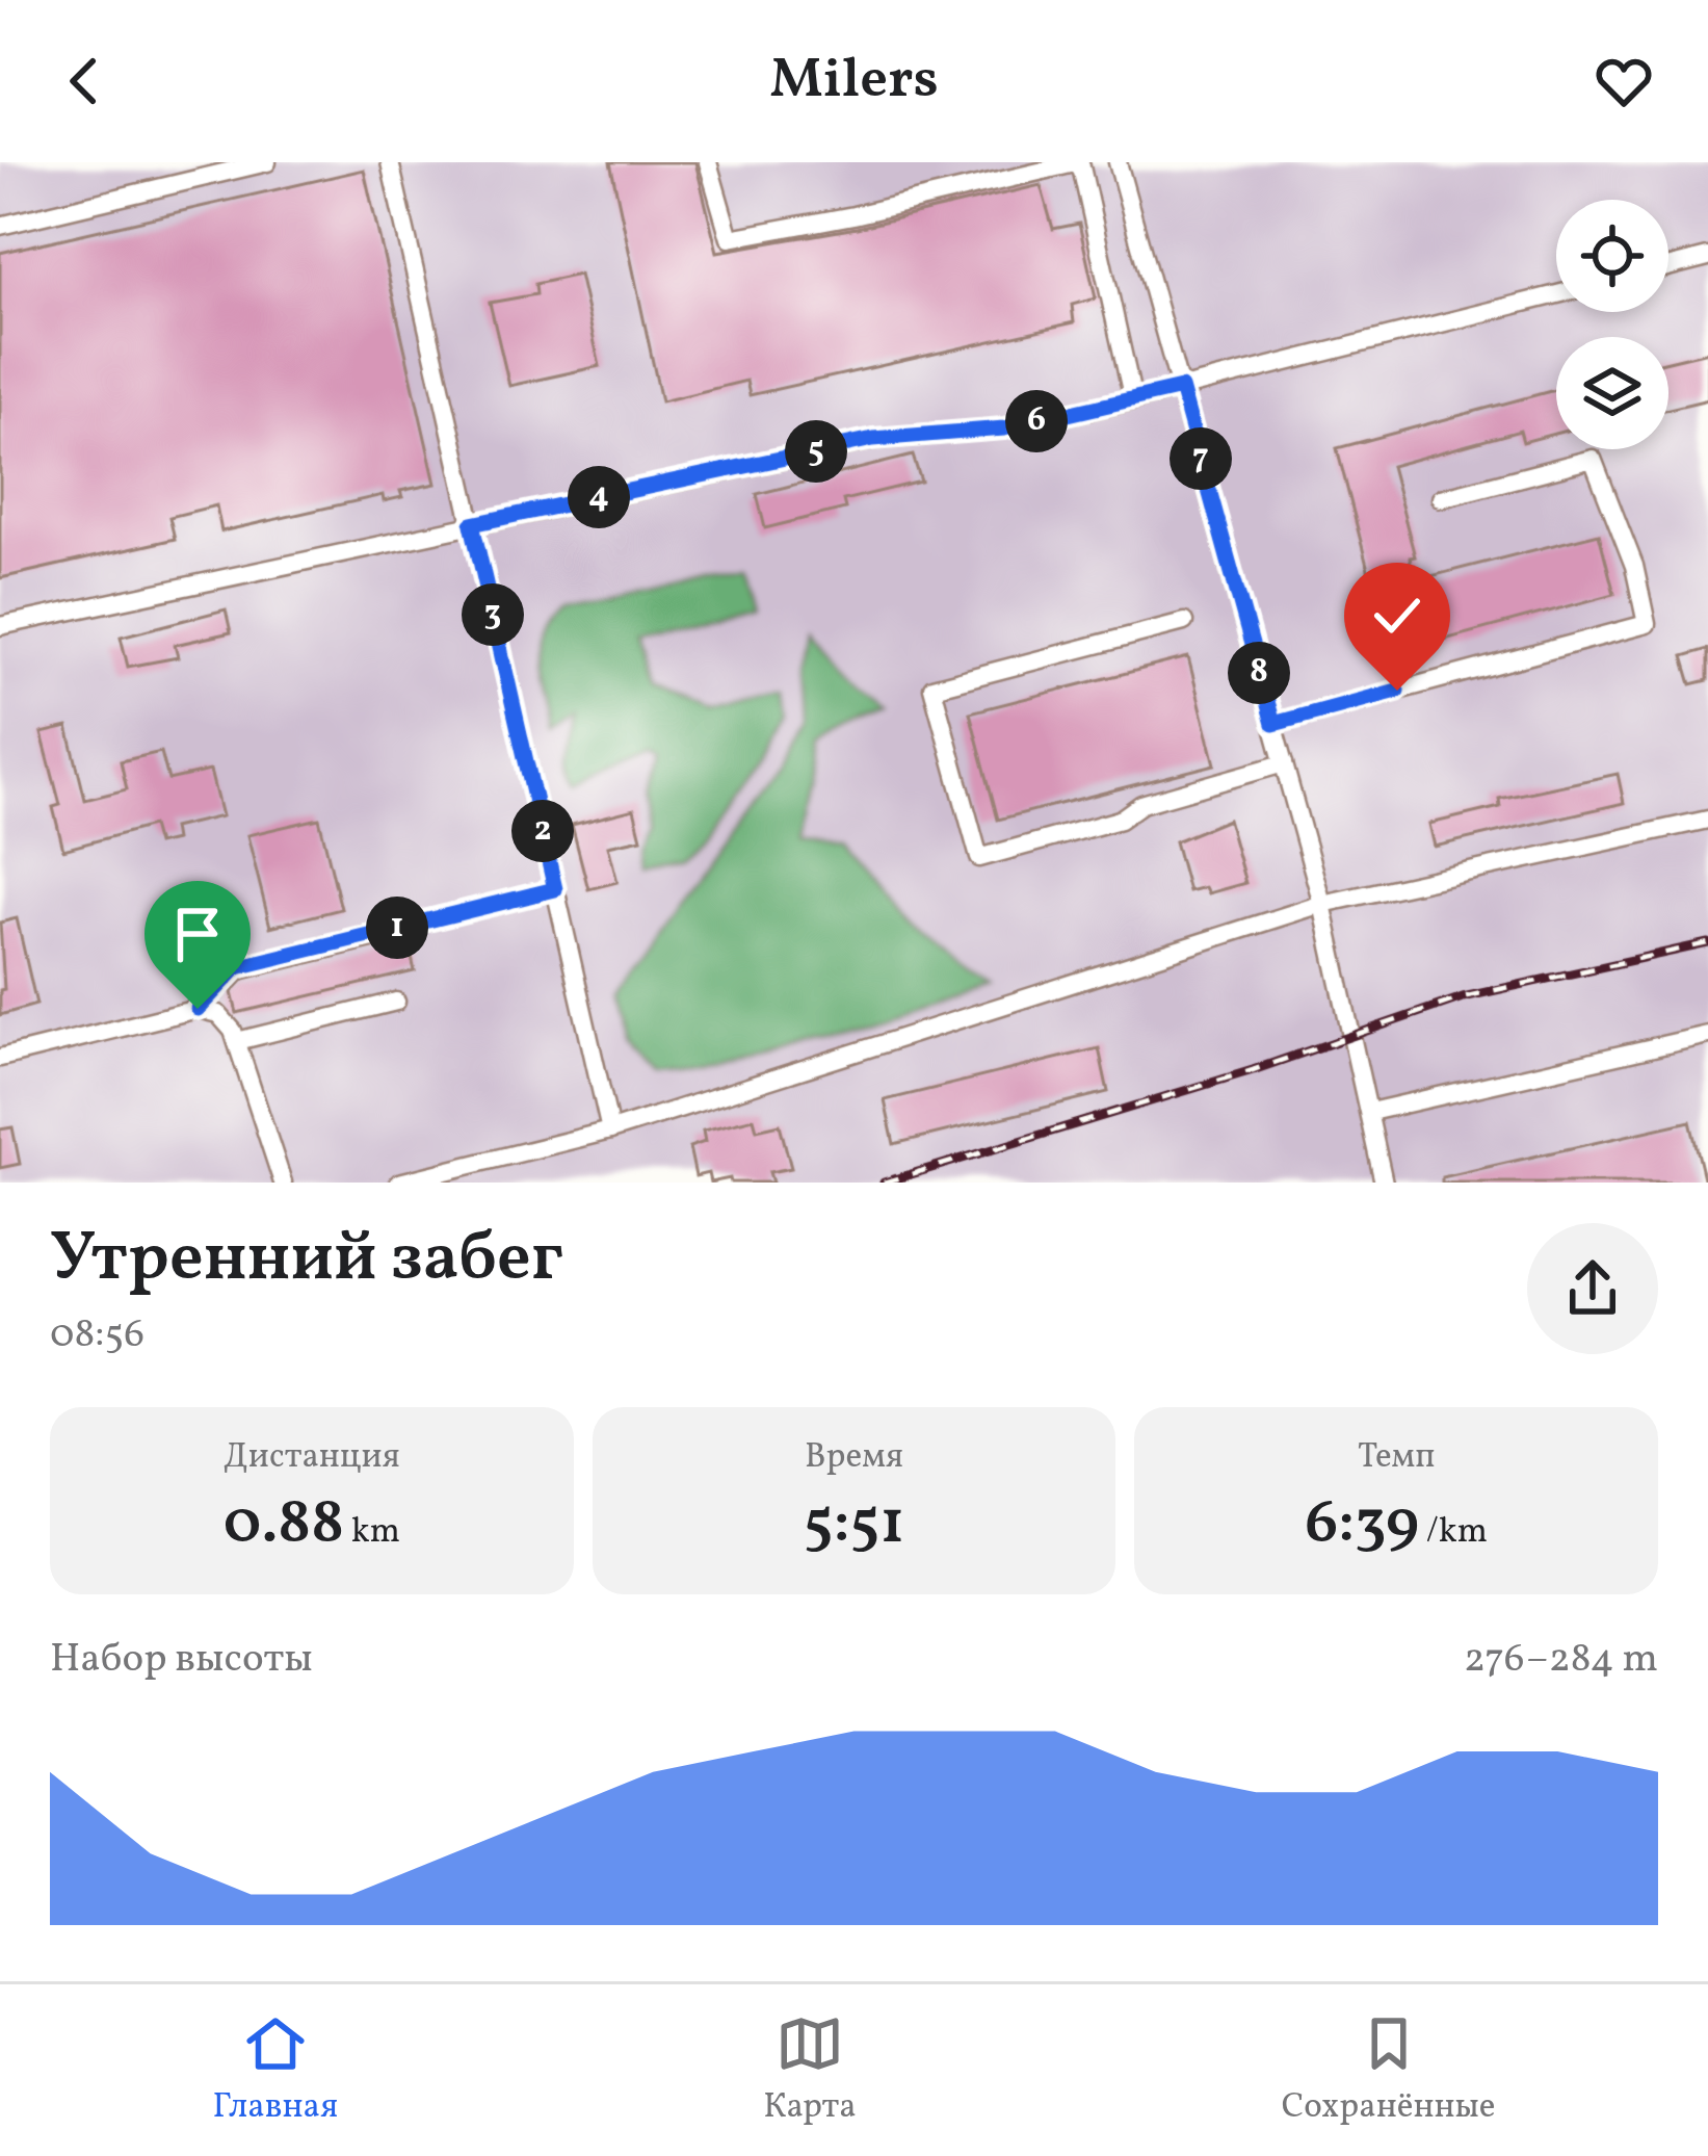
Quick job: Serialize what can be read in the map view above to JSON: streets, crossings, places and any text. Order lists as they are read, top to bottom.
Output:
{
  "page": {
    "header": "Milers",
    "pins": [
      "6",
      "5",
      "7",
      "4",
      "3",
      "8",
      "2",
      "1"
    ],
    "heading": ["Утренний забег", "08:56"],
    "stats": [
      ["Дистанция", "0.88 km"],
      ["Время", "5:51"],
      ["Темп", "6:39 /km"]
    ],
    "chart": ["Набор высоты", "276–284 m"],
    "tabs": ["Главная", "Карта", "Сохранённые"]
  }
}
